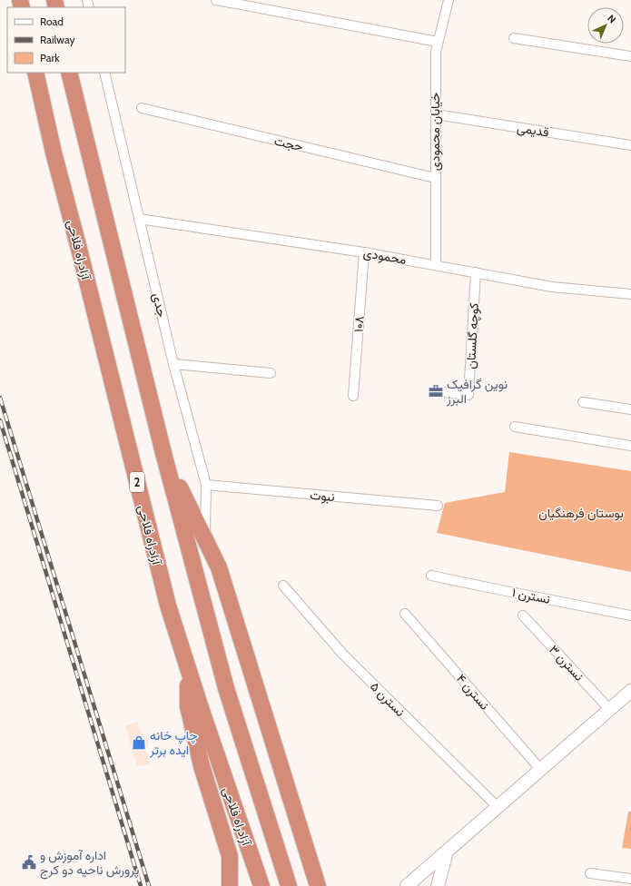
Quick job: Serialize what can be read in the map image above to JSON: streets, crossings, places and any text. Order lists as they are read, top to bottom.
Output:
{
  "streets": {
    "highway": ["آزادراه فلاحی", "2"],
    "street": [
      "قدیمی",
      "خیابان محمودی",
      "حجت",
      "محمودی",
      "جدی",
      "۱۰۸",
      "کوچه گلستان",
      "نبوت",
      "نسترن ۱",
      "نسترن ۳",
      "نسترن ۴",
      "نسترن ۵"
    ]
  },
  "crossings": [
    ["قدیمی", "خیابان محمودی"],
    ["خیابان محمودی", "حجت"],
    ["خیابان محمودی", "محمودی"],
    ["محمودی", "جدی"],
    ["محمودی", "۱۰۸"],
    ["محمودی", "کوچه گلستان"],
    ["جدی", "نبوت"]
  ],
  "parks": ["بوستان فرهنگیان"],
  "places": {
    "office": ["نوین گرافیک البرز"],
    "shop": ["چاپ خانه ایده برتر"],
    "public building": ["اداره آموزش و پرورش ناحیه دو کرج"]
  },
  "legend": ["Road", "Railway", "Park"],
  "north": "top right"
}
